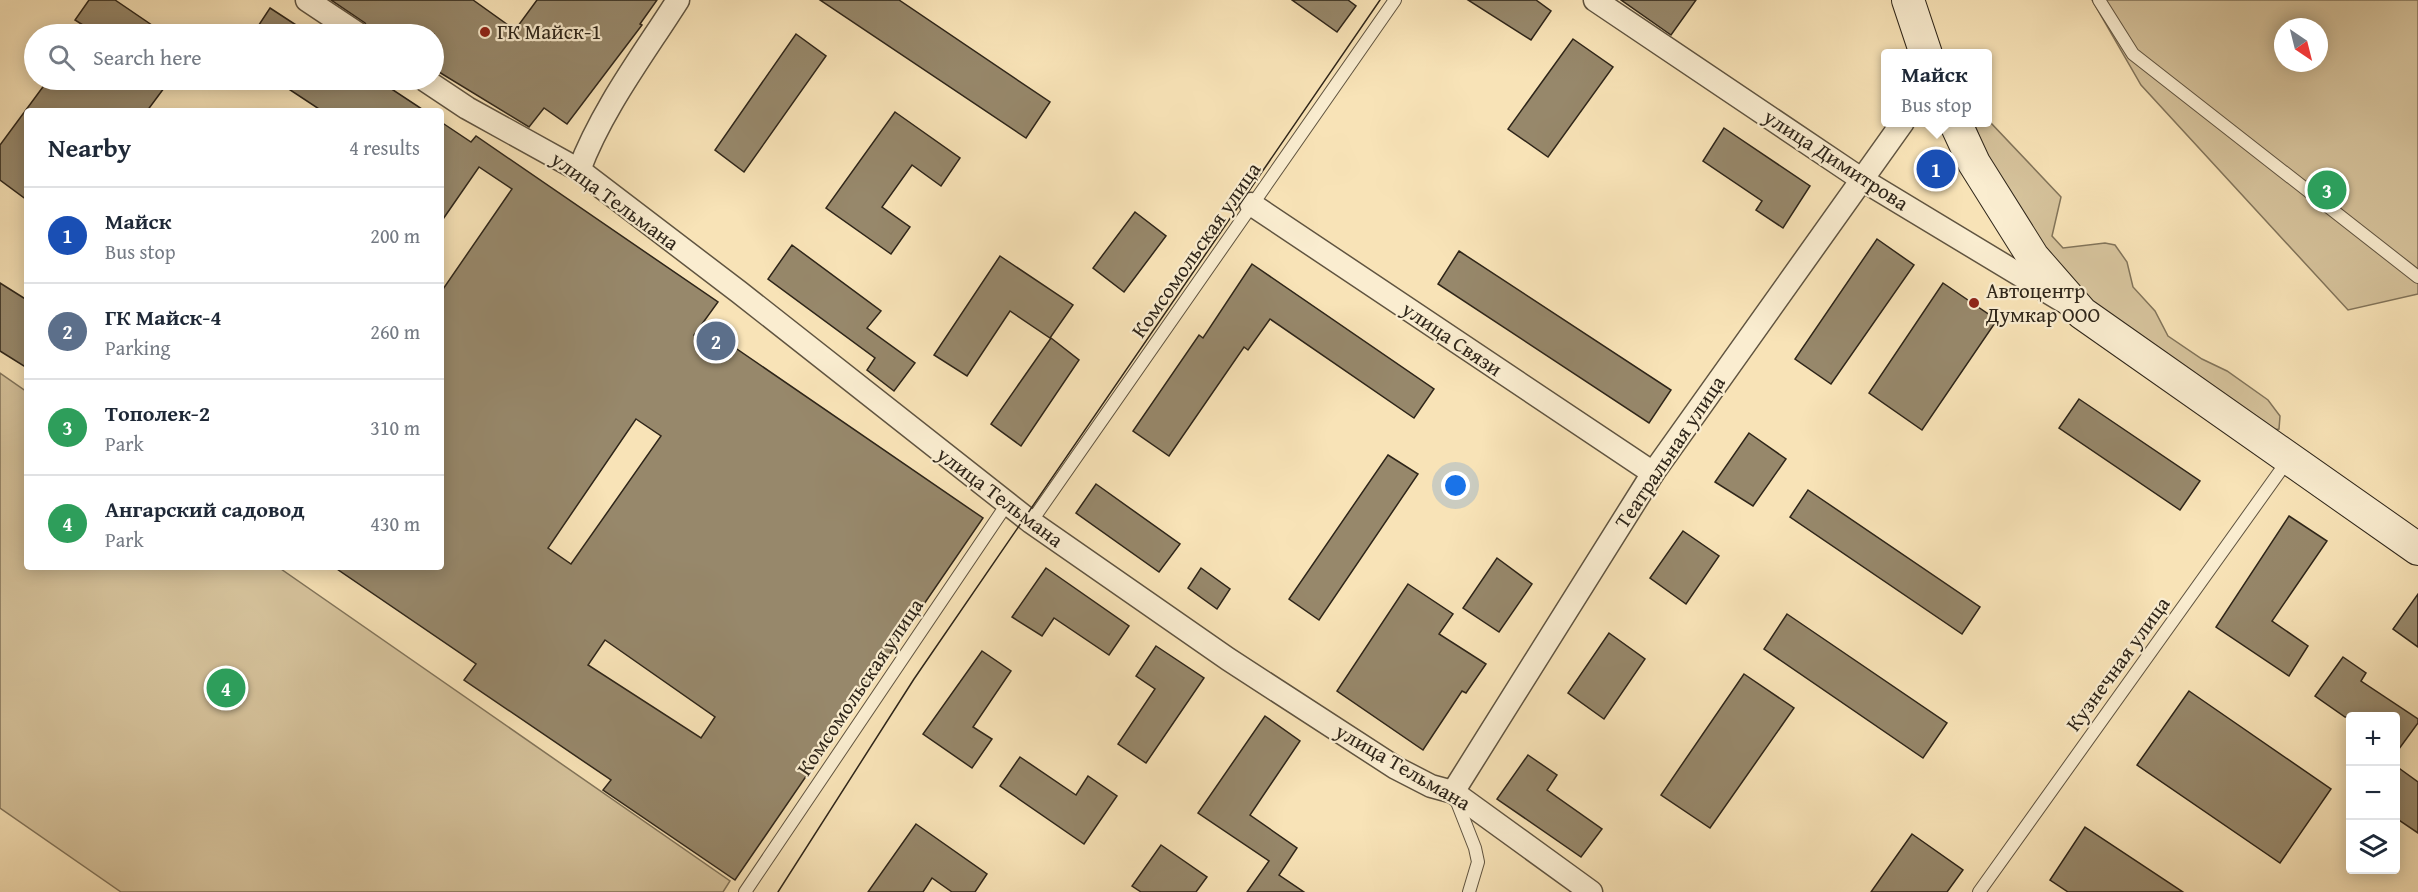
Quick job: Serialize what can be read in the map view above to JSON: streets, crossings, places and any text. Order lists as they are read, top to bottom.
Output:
{
  "streets": {
    "street": [
      "улица Димитрова",
      "улица Тельмана",
      "улица Связи",
      "Театральная улица"
    ],
    "lane": ["Комсомольская улица", "Кузнечная улица"]
  },
  "crossings": [
    ["улица Димитрова", "Театральная улица"],
    ["улица Тельмана", "Комсомольская улица"],
    ["улица Тельмана", "Театральная улица"],
    ["Комсомольская улица", "улица Связи"],
    ["улица Связи", "Театральная улица"]
  ],
  "places": ["ГК Майск-1", "Автоцентр Думкар ООО"],
  "north": "bottom right",
  "page": {
    "search": "Search here",
    "popup": ["Майск", "Bus stop"],
    "heading": ["Nearby", "4 results"],
    "pins": [
      "1",
      "3",
      "2",
      "4"
    ],
    "list": [
      {
        "mark": "1",
        "name": "Майск",
        "note": "Bus stop",
        "value": "200 m"
      },
      {
        "mark": "2",
        "name": "ГК Майск-4",
        "note": "Parking",
        "value": "260 m"
      },
      {
        "mark": "3",
        "name": "Тополек-2",
        "note": "Park",
        "value": "310 m"
      },
      {
        "mark": "4",
        "name": "Ангарский садовод",
        "note": "Park",
        "value": "430 m"
      }
    ],
    "map_buttons": ["+", "−"]
  }
}
